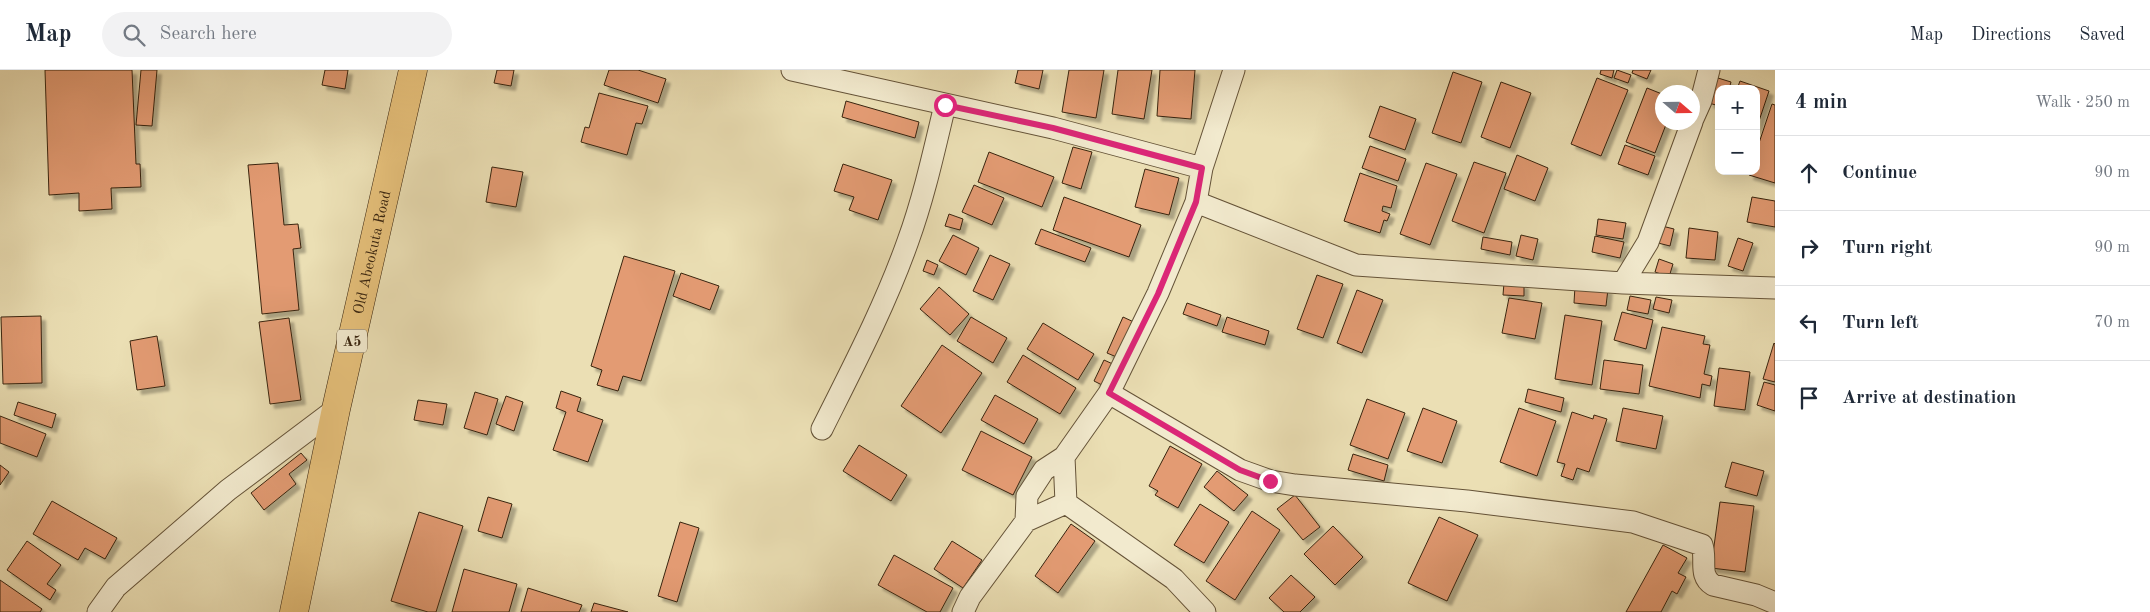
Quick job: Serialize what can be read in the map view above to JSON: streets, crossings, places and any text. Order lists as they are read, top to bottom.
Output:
{
  "streets": {
    "highway": ["Old Abeokuta Road", "A5"]
  },
  "north": "right",
  "page": {
    "header": "Map",
    "search": "Search here",
    "nav": ["Map", "Directions", "Saved"],
    "heading": ["4 min", "Walk · 250 m"],
    "map_buttons": ["+", "−"],
    "list": [
      ["Continue", "90 m"],
      ["Turn right", "90 m"],
      ["Turn left", "70 m"],
      "Arrive at destination"
    ]
  }
}
